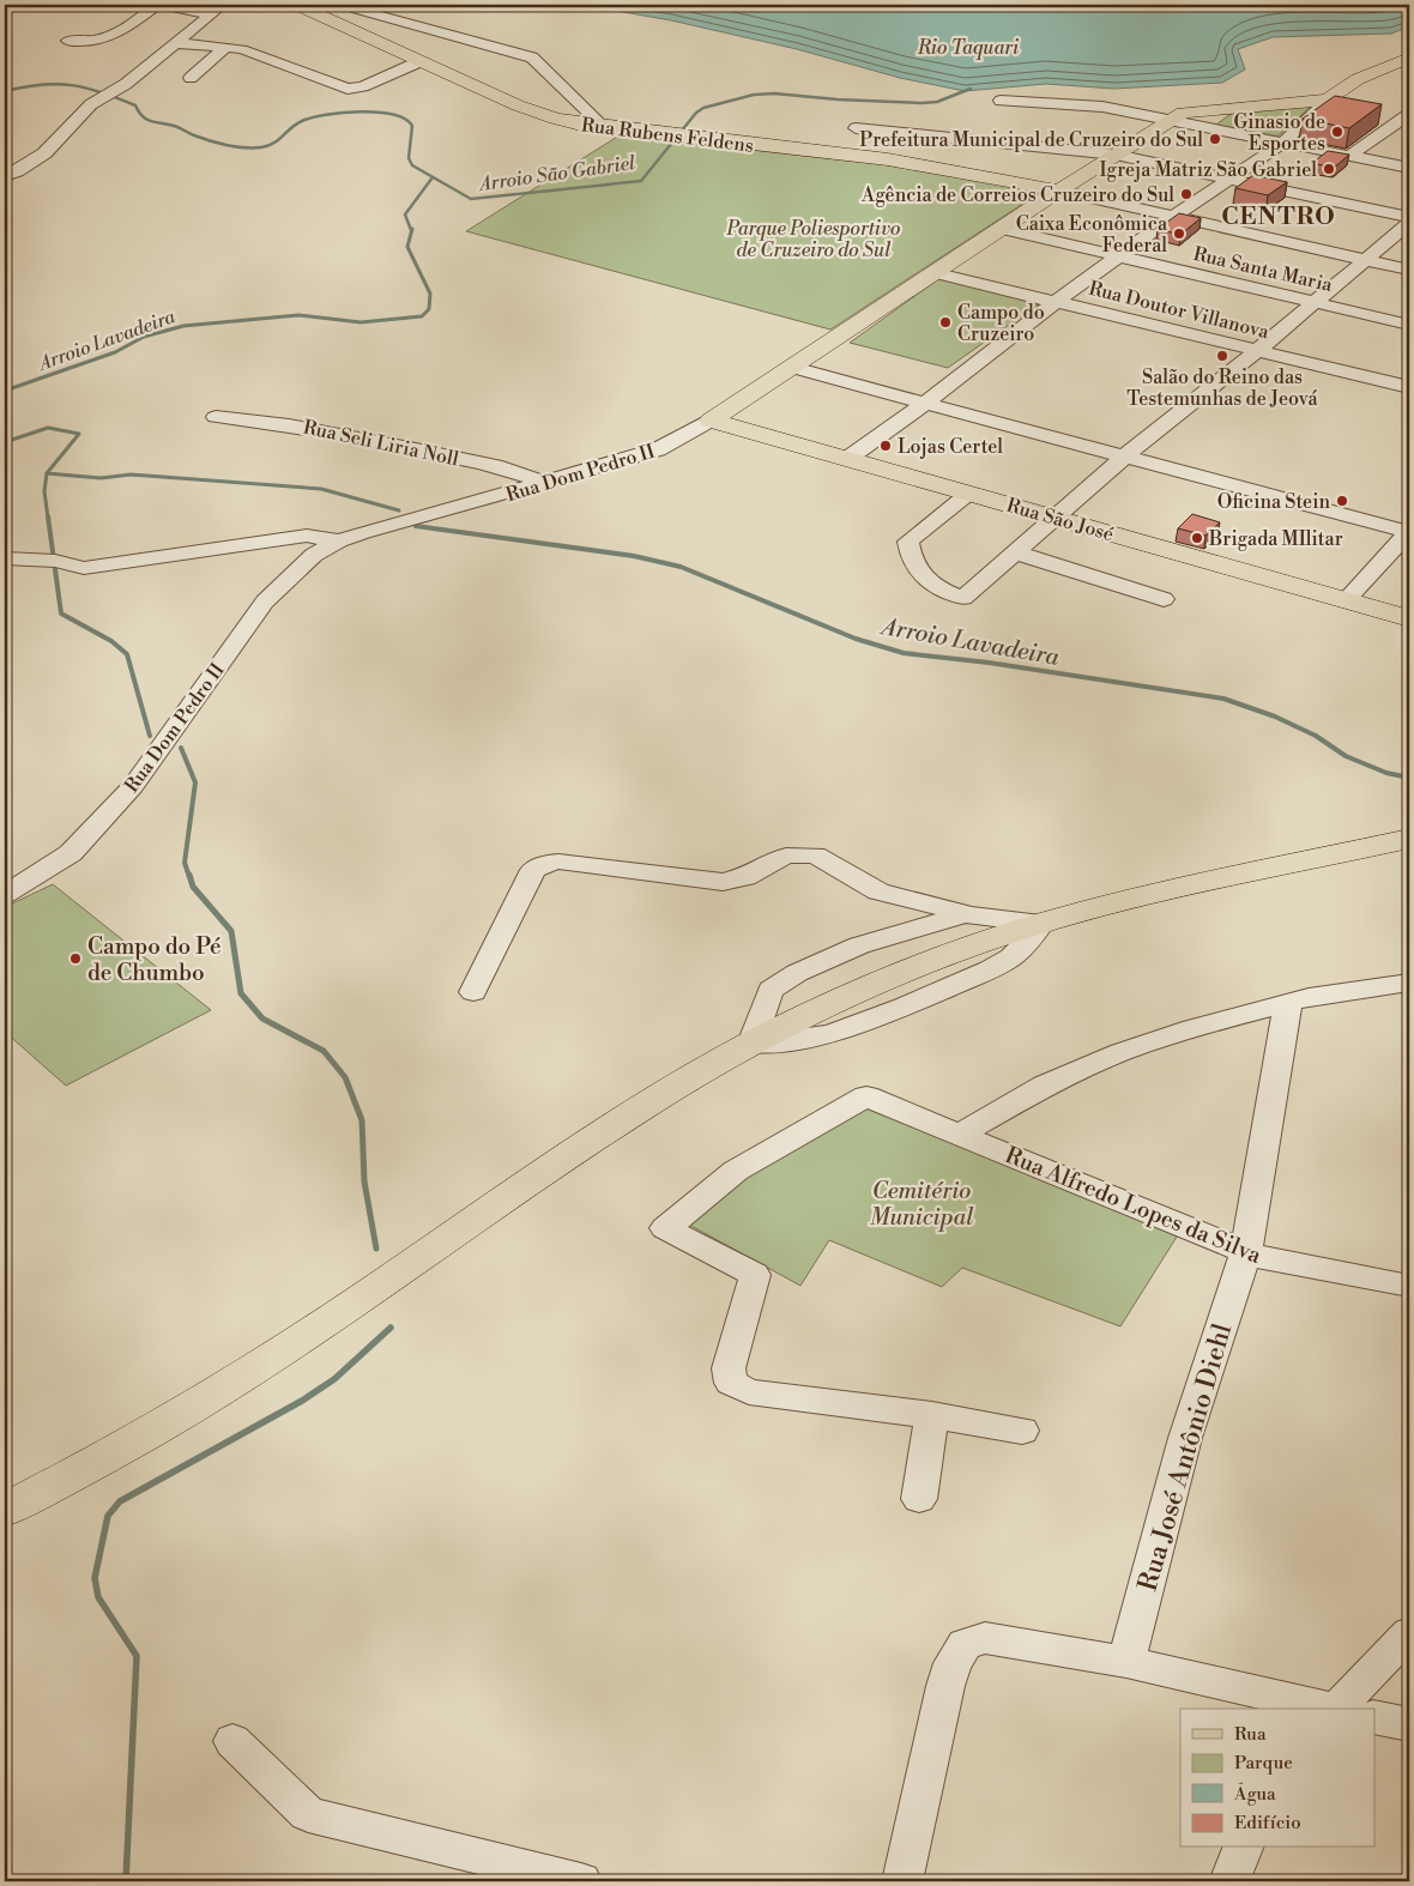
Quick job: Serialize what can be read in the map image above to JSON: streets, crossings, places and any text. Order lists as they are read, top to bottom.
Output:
{
  "streets": {
    "main road": ["Rua Rubens Feldens", "Rua Dom Pedro II", "Rua São José"],
    "street": [
      "Rua Santa Maria",
      "Rua Doutor Villanova",
      "Rua Seli Liria Noll",
      "Rua Alfredo Lopes da Silva",
      "Rua José Antônio Diehl"
    ]
  },
  "crossings": [
    ["Rua Rubens Feldens", "Rua Dom Pedro II"],
    ["Rua Santa Maria", "Rua Dom Pedro II"],
    ["Rua Doutor Villanova", "Rua Dom Pedro II"],
    ["Rua Seli Liria Noll", "Rua Dom Pedro II"],
    ["Rua Dom Pedro II", "Rua São José"],
    ["Rua Alfredo Lopes da Silva", "Rua José Antônio Diehl"]
  ],
  "districts": ["CENTRO"],
  "water": ["Rio Taquari", "Arroio São Gabriel", "Arroio Lavadeira"],
  "parks": ["Parque Poliesportivo de Cruzeiro do Sul", "Cemitério Municipal"],
  "places": [
    "Ginasio de Esportes",
    "Prefeitura Municipal de Cruzeiro do Sul",
    "Igreja Matriz São Gabriel",
    "Agência de Correios Cruzeiro do Sul",
    "Caixa Econômica Federal",
    "Campo do Cruzeiro",
    "Salão do Reino das Testemunhas de Jeová",
    "Lojas Certel",
    "Oficina Stein",
    "Brigada MIlitar",
    "Campo do Pé de Chumbo"
  ],
  "legend": [
    "Rua",
    "Parque",
    "Água",
    "Edifício"
  ]
}
